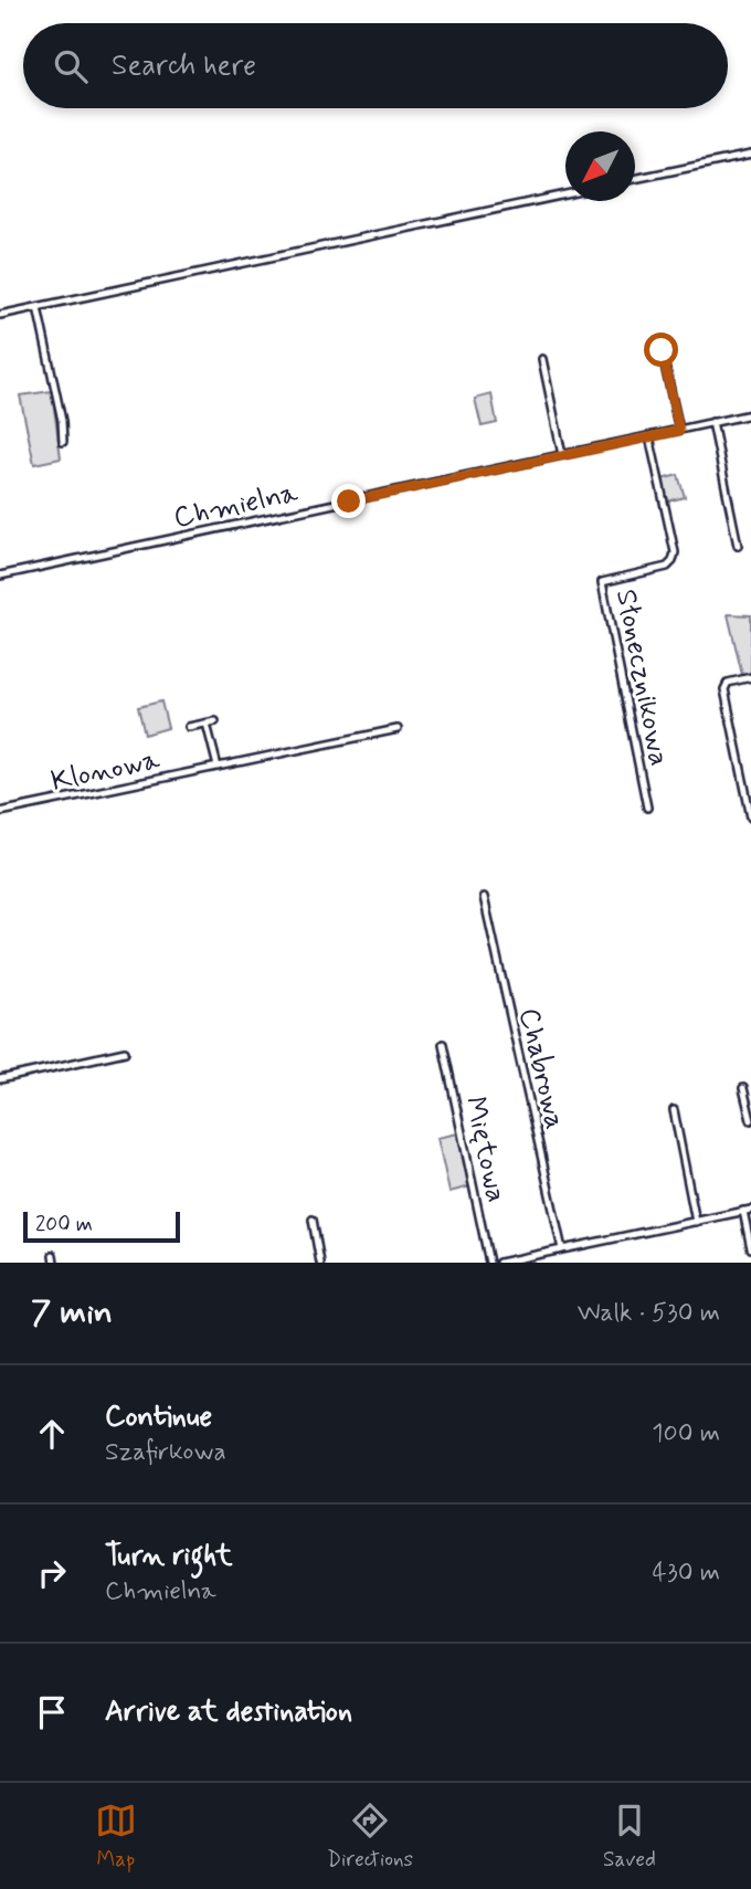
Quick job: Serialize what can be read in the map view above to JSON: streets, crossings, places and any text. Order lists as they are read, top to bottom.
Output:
{
  "streets": {
    "street": [
      "Chmielna",
      "Słonecznikowa",
      "Klonowa",
      "Chabrowa",
      "Miętowa"
    ]
  },
  "crossings": [
    ["Chmielna", "Słonecznikowa"]
  ],
  "scale_bar": "200 m",
  "north": "bottom left",
  "page": {
    "search": "Search here",
    "scale": "200 m",
    "heading": ["7 min", "Walk · 530 m"],
    "list": [
      ["Continue", "Szafirkowa", "100 m"],
      ["Turn right", "Chmielna", "430 m"],
      "Arrive at destination"
    ],
    "nav": ["Map", "Directions", "Saved"]
  }
}
